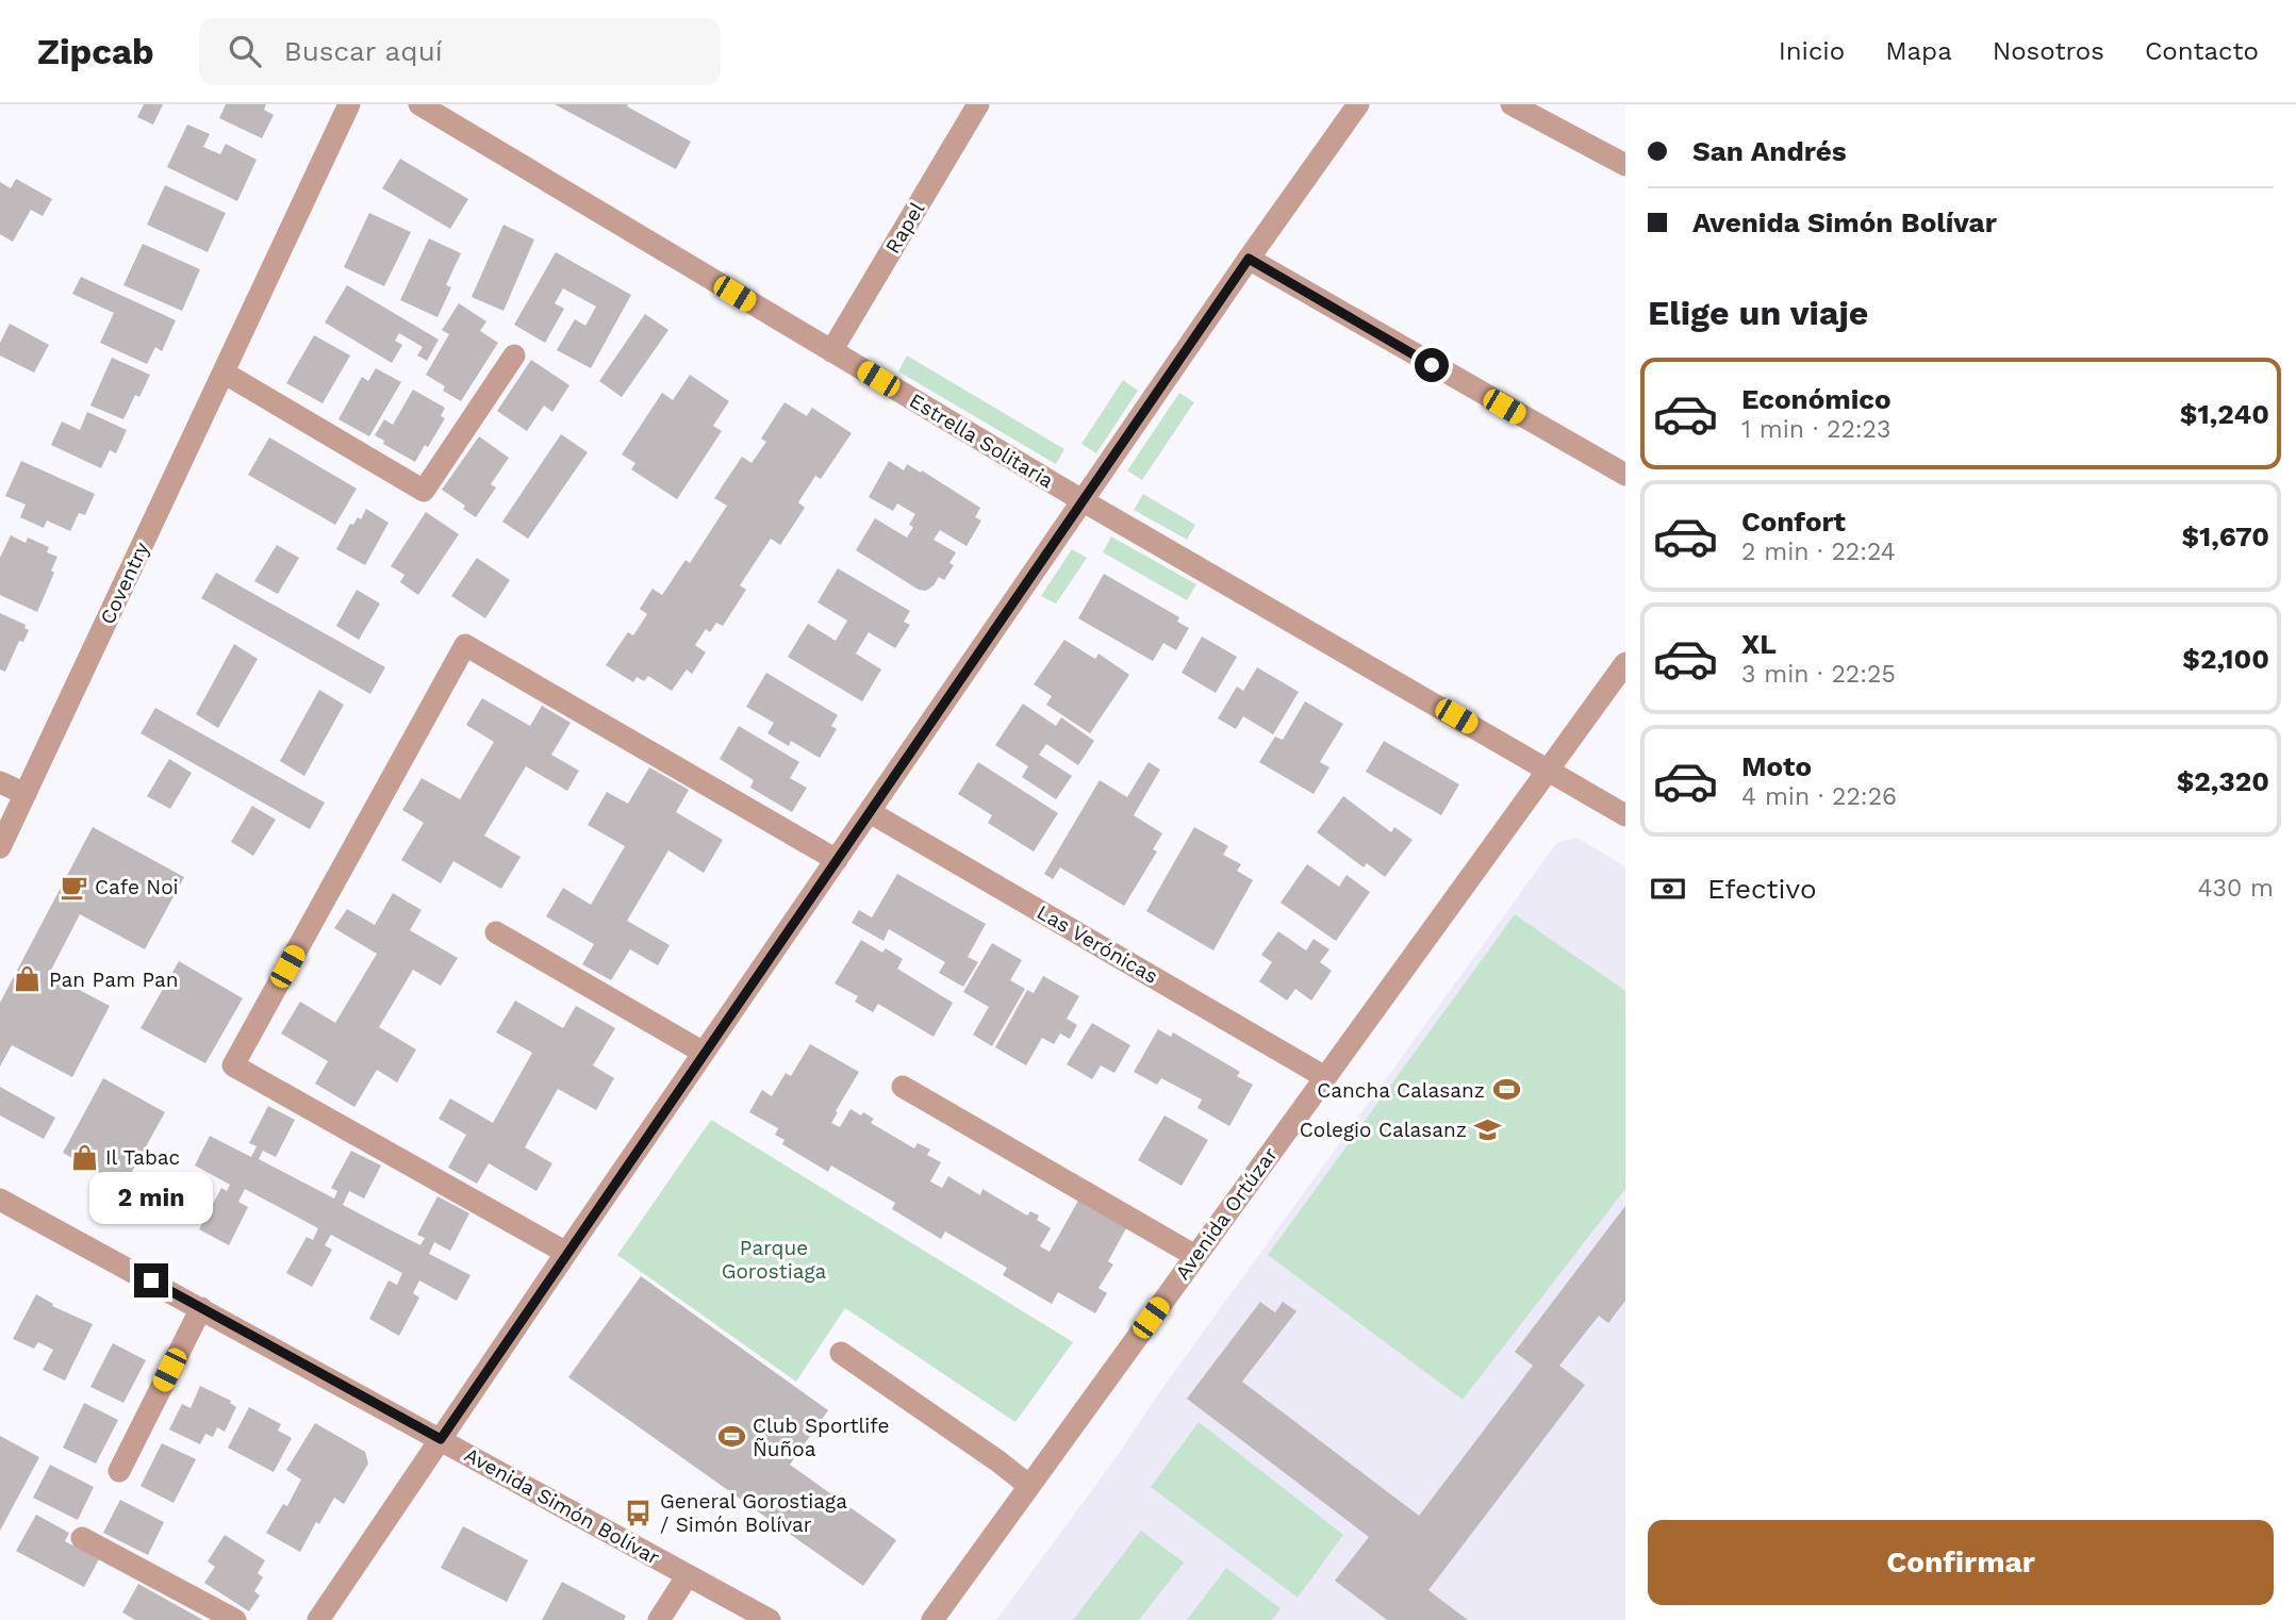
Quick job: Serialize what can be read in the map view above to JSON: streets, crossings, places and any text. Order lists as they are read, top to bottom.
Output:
{
  "streets": {
    "street": [
      "Rapel",
      "Estrella Solitaria",
      "Coventry",
      "Las Verónicas",
      "Avenida Ortúzar",
      "Avenida Simón Bolívar"
    ]
  },
  "crossings": [
    ["Rapel", "Estrella Solitaria"],
    ["Estrella Solitaria", "Avenida Ortúzar"],
    ["Las Verónicas", "Avenida Ortúzar"]
  ],
  "parks": ["Parque Gorostiaga"],
  "places": {
    "cafe": ["Cafe Noi"],
    "shop": ["Pan Pam Pan", "Il Tabac"],
    "sports": ["Cancha Calasanz", "Club Sportlife Ñuñoa"],
    "school or university": ["Colegio Calasanz"],
    "bus stop": ["General Gorostiaga / Simón Bolívar"]
  },
  "page": {
    "header": "Zipcab",
    "search": "Buscar aquí",
    "nav": [
      "Inicio",
      "Mapa",
      "Nosotros",
      "Contacto"
    ],
    "banner": ["San Andrés", "Avenida Simón Bolívar"],
    "heading": "Elige un viaje",
    "list": [
      {
        "name": "Económico",
        "note": "1 min · 22:23",
        "value": "$1,240"
      },
      {
        "name": "Confort",
        "note": "2 min · 22:24",
        "value": "$1,670"
      },
      {
        "name": "XL",
        "note": "3 min · 22:25",
        "value": "$2,100"
      },
      {
        "name": "Moto",
        "note": "4 min · 22:26",
        "value": "$2,320"
      }
    ],
    "pay": ["Efectivo", "430 m"],
    "bubble": "2 min",
    "buttons": "Confirmar"
  }
}
